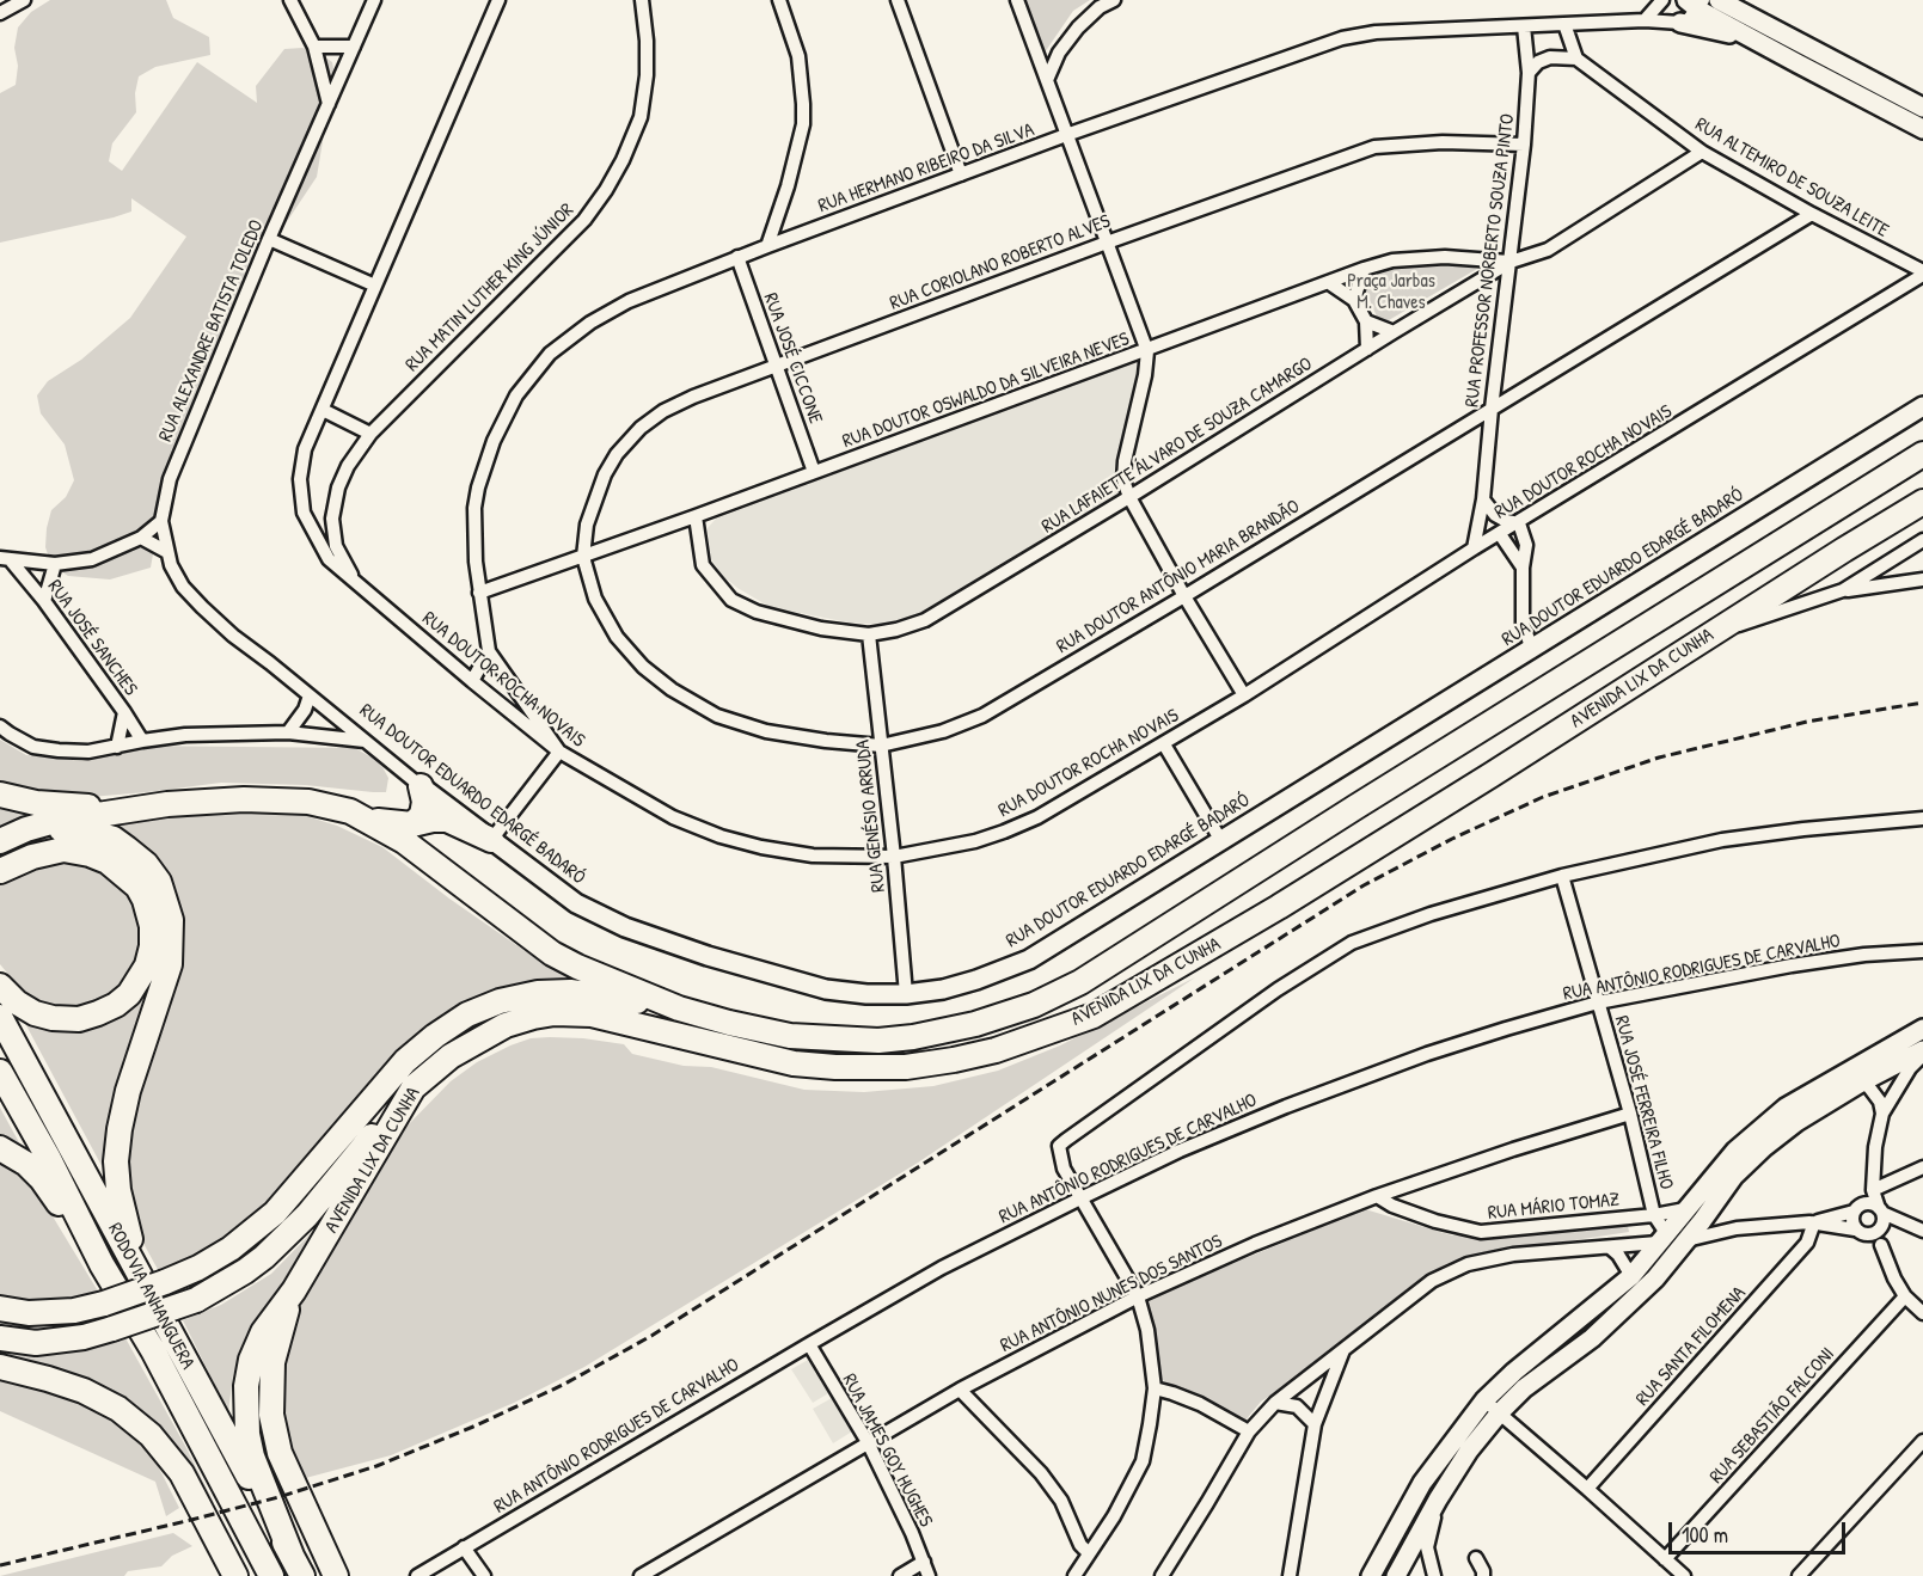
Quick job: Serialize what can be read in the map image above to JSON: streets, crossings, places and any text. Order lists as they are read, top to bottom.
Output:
{
  "streets": {
    "highway": ["AVENIDA LIX DA CUNHA", "RODOVIA ANHANGUERA"],
    "street": [
      "RUA HERMANO RIBEIRO DA SILVA",
      "RUA ALTEMIRO DE SOUZA LEITE",
      "RUA PROFESSOR NORBERTO SOUZA PINTO",
      "RUA CORIOLANO ROBERTO ALVES",
      "RUA MATIN LUTHER KING JÚNIOR",
      "RUA ALEXANDRE BATISTA TOLEDO",
      "RUA JOSÉ CICCONE",
      "RUA DOUTOR OSWALDO DA SILVEIRA NEVES",
      "RUA LAFAIETTE ÁLVARO DE SOUZA CAMARGO",
      "RUA DOUTOR ROCHA NOVAIS",
      "RUA DOUTOR EDUARDO EDARGÉ BADARÓ",
      "RUA DOUTOR ANTÔNIO MARIA BRANDÃO",
      "RUA JOSÉ SANCHES",
      "RUA GENÉSIO ARRUDA",
      "RUA ANTÔNIO RODRIGUES DE CARVALHO",
      "RUA JOSÉ FERREIRA FILHO",
      "RUA MÁRIO TOMAZ",
      "RUA ANTÔNIO NUNES DOS SANTOS",
      "RUA SANTA FILOMENA",
      "RUA SEBASTIÃO FALCONI",
      "RUA JAMES GOY HUGHES"
    ]
  },
  "crossings": [
    ["RUA HERMANO RIBEIRO DA SILVA", "RUA PROFESSOR NORBERTO SOUZA PINTO"],
    ["RUA HERMANO RIBEIRO DA SILVA", "RUA JOSÉ CICCONE"],
    ["RUA HERMANO RIBEIRO DA SILVA", "RUA DOUTOR OSWALDO DA SILVEIRA NEVES"],
    ["RUA HERMANO RIBEIRO DA SILVA", "RUA DOUTOR ROCHA NOVAIS"],
    ["RUA ALTEMIRO DE SOUZA LEITE", "RUA LAFAIETTE ÁLVARO DE SOUZA CAMARGO"],
    ["RUA ALTEMIRO DE SOUZA LEITE", "RUA DOUTOR ROCHA NOVAIS"],
    ["RUA ALTEMIRO DE SOUZA LEITE", "RUA DOUTOR ANTÔNIO MARIA BRANDÃO"],
    ["RUA PROFESSOR NORBERTO SOUZA PINTO", "RUA CORIOLANO ROBERTO ALVES"],
    ["RUA PROFESSOR NORBERTO SOUZA PINTO", "RUA DOUTOR OSWALDO DA SILVEIRA NEVES"],
    ["RUA PROFESSOR NORBERTO SOUZA PINTO", "RUA LAFAIETTE ÁLVARO DE SOUZA CAMARGO"],
    ["RUA PROFESSOR NORBERTO SOUZA PINTO", "RUA DOUTOR ROCHA NOVAIS"],
    ["RUA PROFESSOR NORBERTO SOUZA PINTO", "RUA DOUTOR ANTÔNIO MARIA BRANDÃO"],
    ["RUA CORIOLANO ROBERTO ALVES", "RUA JOSÉ CICCONE"],
    ["RUA CORIOLANO ROBERTO ALVES", "RUA DOUTOR OSWALDO DA SILVEIRA NEVES"],
    ["RUA CORIOLANO ROBERTO ALVES", "RUA DOUTOR ANTÔNIO MARIA BRANDÃO"],
    ["RUA MATIN LUTHER KING JÚNIOR", "RUA DOUTOR ROCHA NOVAIS"],
    ["RUA ALEXANDRE BATISTA TOLEDO", "RUA DOUTOR EDUARDO EDARGÉ BADARÓ"],
    ["RUA JOSÉ CICCONE", "RUA DOUTOR OSWALDO DA SILVEIRA NEVES"],
    ["RUA DOUTOR OSWALDO DA SILVEIRA NEVES", "RUA LAFAIETTE ÁLVARO DE SOUZA CAMARGO"],
    ["RUA DOUTOR OSWALDO DA SILVEIRA NEVES", "RUA DOUTOR ANTÔNIO MARIA BRANDÃO"],
    ["RUA LAFAIETTE ÁLVARO DE SOUZA CAMARGO", "RUA GENÉSIO ARRUDA"],
    ["RUA DOUTOR ROCHA NOVAIS", "RUA GENÉSIO ARRUDA"],
    ["RUA DOUTOR EDUARDO EDARGÉ BADARÓ", "RUA GENÉSIO ARRUDA"],
    ["RUA DOUTOR ANTÔNIO MARIA BRANDÃO", "RUA GENÉSIO ARRUDA"],
    ["AVENIDA LIX DA CUNHA", "RODOVIA ANHANGUERA"],
    ["RUA ANTÔNIO RODRIGUES DE CARVALHO", "RUA JOSÉ FERREIRA FILHO"],
    ["RUA ANTÔNIO RODRIGUES DE CARVALHO", "RUA JAMES GOY HUGHES"],
    ["RUA JOSÉ FERREIRA FILHO", "RUA MÁRIO TOMAZ"],
    ["RUA JOSÉ FERREIRA FILHO", "RUA ANTÔNIO NUNES DOS SANTOS"],
    ["RUA MÁRIO TOMAZ", "RUA ANTÔNIO NUNES DOS SANTOS"],
    ["RUA ANTÔNIO NUNES DOS SANTOS", "RUA JAMES GOY HUGHES"]
  ],
  "parks": ["Praça Jarbas M. Chaves"],
  "scale_bar": "100 m"
}
